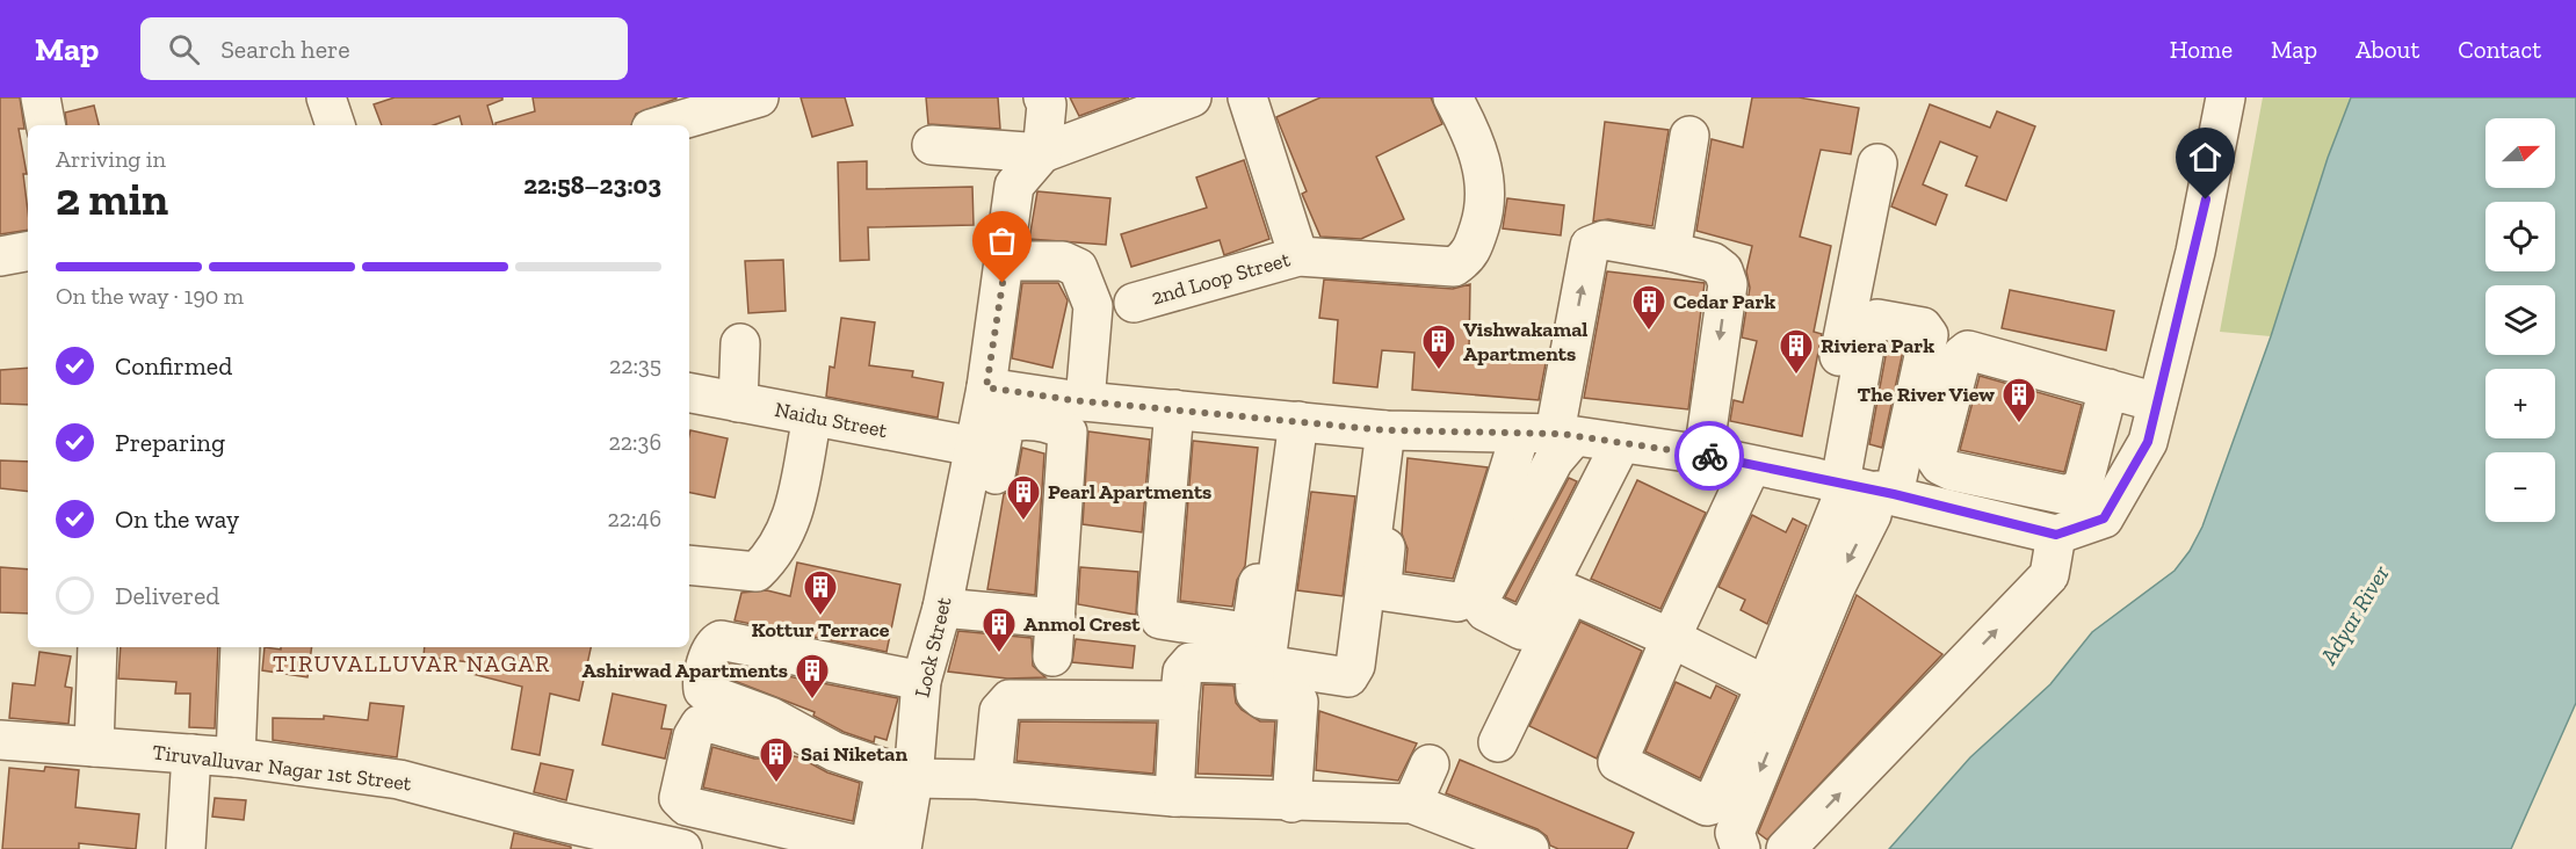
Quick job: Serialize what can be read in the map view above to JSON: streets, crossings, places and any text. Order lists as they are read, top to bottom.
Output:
{
  "streets": {
    "street": [
      "2nd Loop Street",
      "Naidu Street",
      "Lock Street",
      "Tiruvalluvar Nagar 1st Street"
    ]
  },
  "crossings": [
    ["Naidu Street", "Lock Street"]
  ],
  "districts": ["TIRUVALLUVAR NAGAR"],
  "water": ["Adyar River"],
  "places": {
    "building": [
      "Cedar Park",
      "Vishwakamal Apartments",
      "Riviera Park",
      "The River View",
      "Pearl Apartments",
      "Kottur Terrace",
      "Anmol Crest",
      "Ashirwad Apartments",
      "Sai Niketan"
    ]
  },
  "north": "right",
  "page": {
    "header": "Map",
    "search": "Search here",
    "nav": [
      "Home",
      "Map",
      "About",
      "Contact"
    ],
    "map_buttons": ["+", "−"],
    "heading": ["2 min", "Arriving in", "22:58–23:03"],
    "bar": "On the way · 190 m",
    "list": [
      ["Confirmed", "22:35"],
      ["Preparing", "22:36"],
      ["On the way", "22:46"],
      "Delivered"
    ]
  }
}
